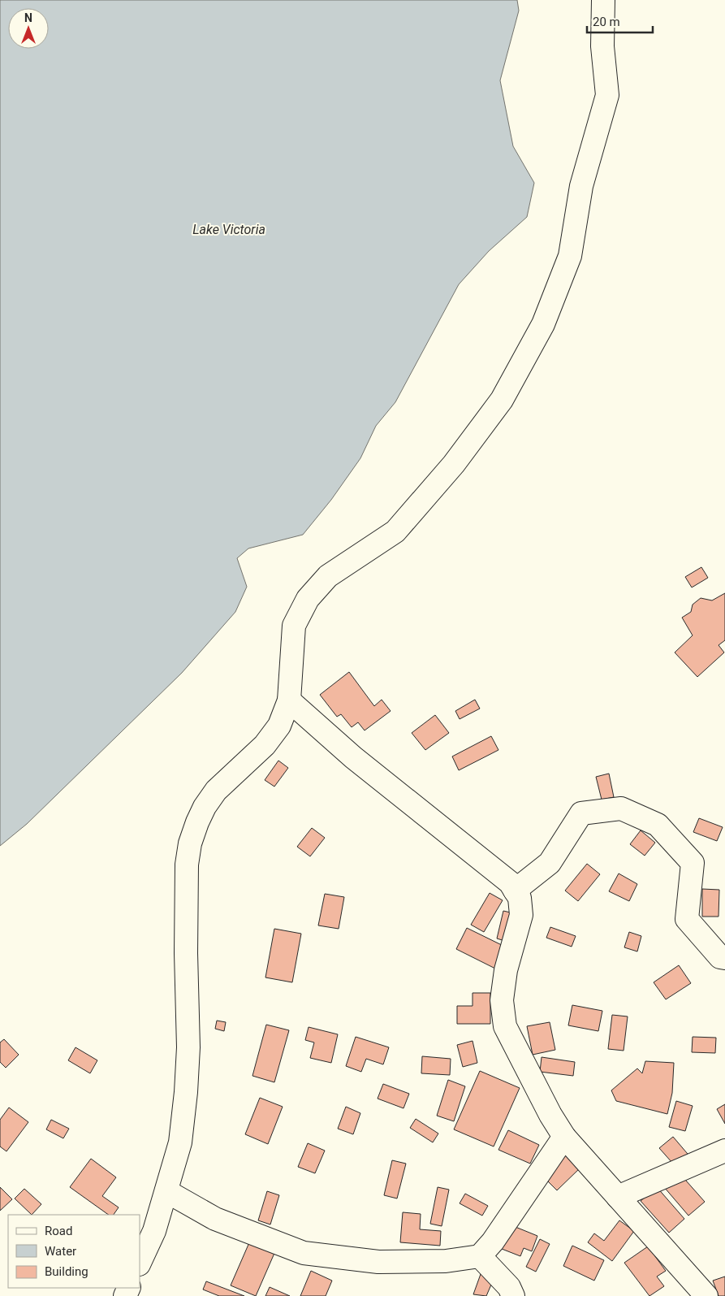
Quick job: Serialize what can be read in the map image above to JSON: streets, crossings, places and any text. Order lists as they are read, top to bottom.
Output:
{
  "water": ["Lake Victoria"],
  "legend": ["Road", "Water", "Building"],
  "scale_bar": "20 m",
  "north": "top"
}
